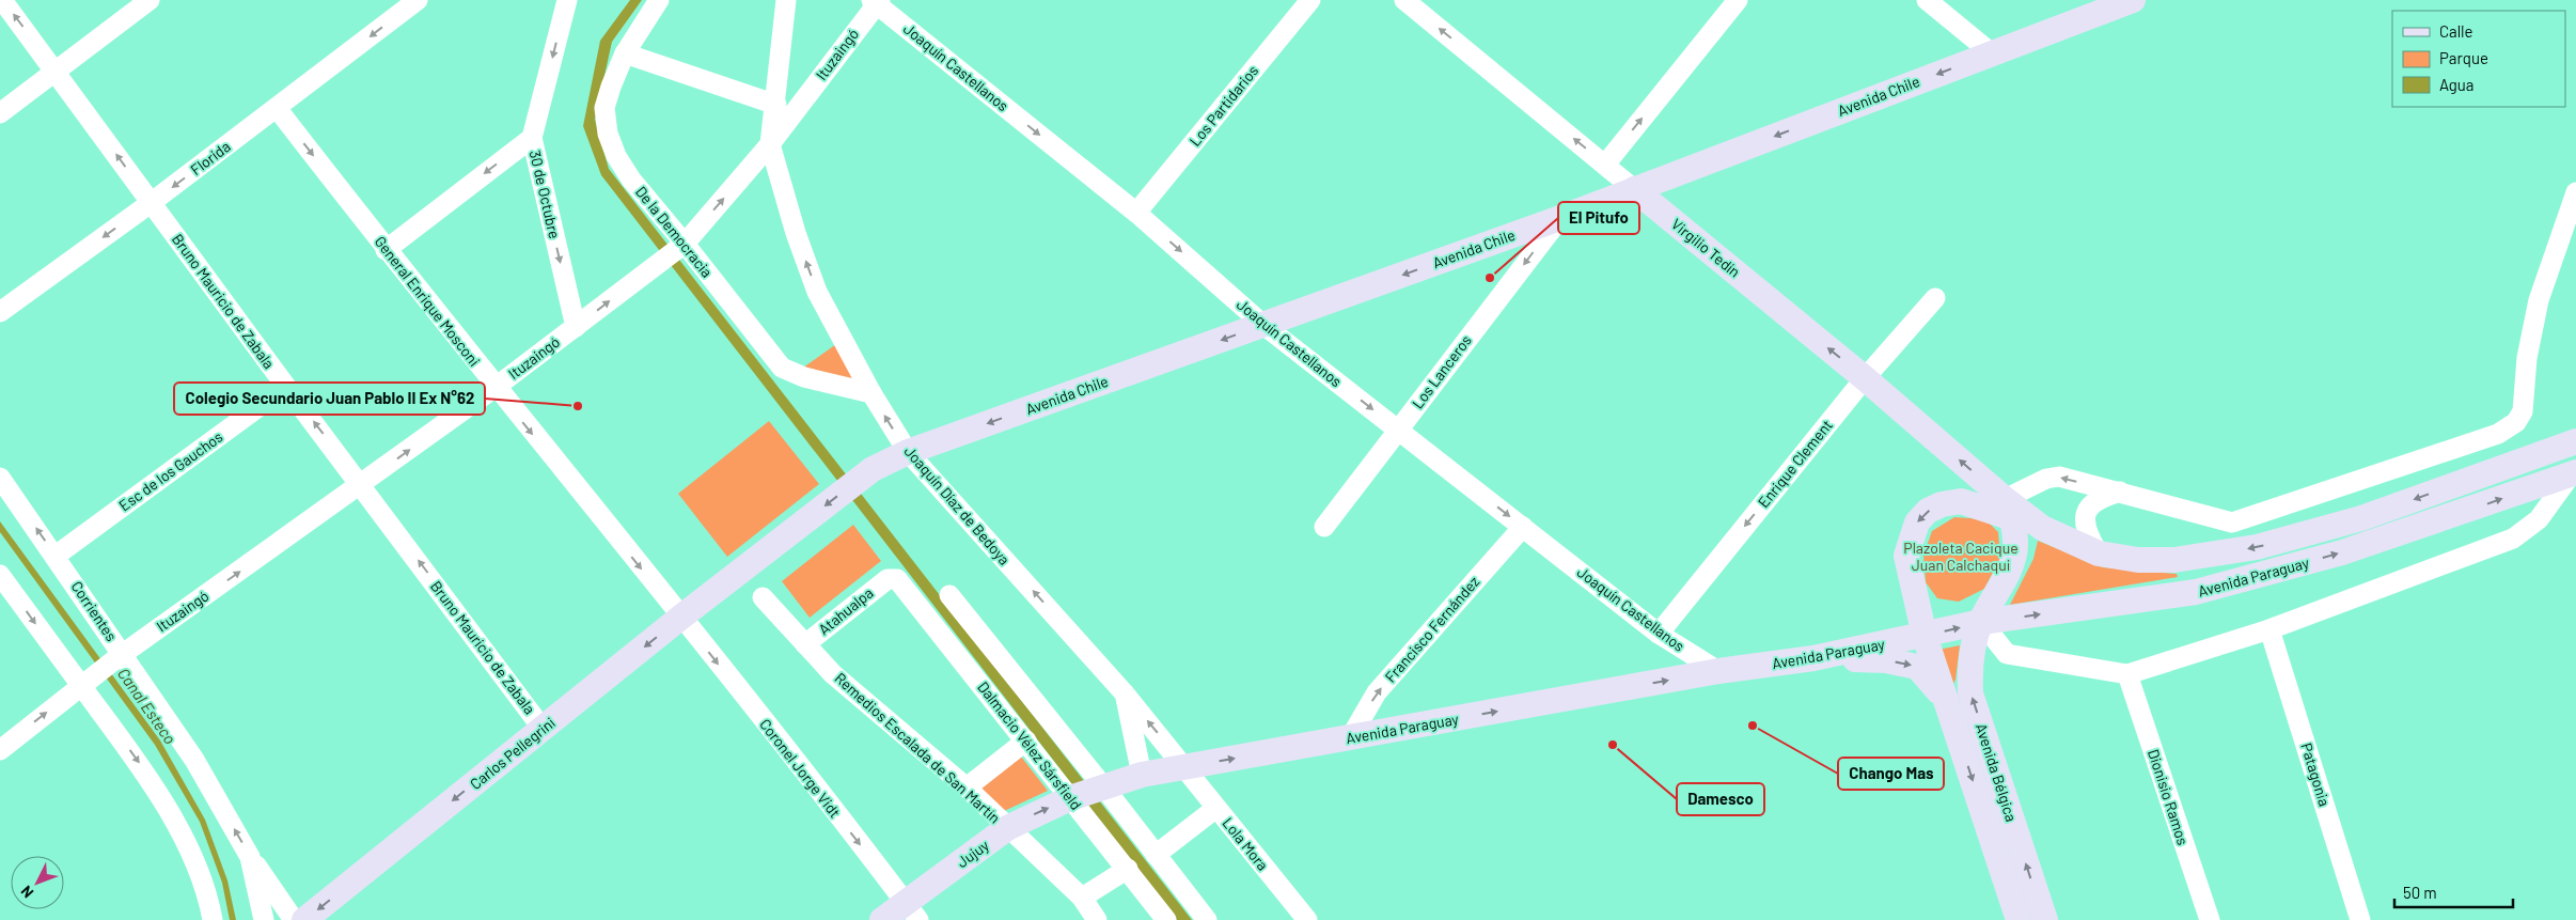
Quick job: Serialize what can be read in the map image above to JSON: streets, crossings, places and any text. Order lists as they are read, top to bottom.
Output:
{
  "streets": {
    "main road": [
      "Avenida Chile",
      "Virgilio Tedín",
      "Avenida Paraguay",
      "Carlos Pellegrini",
      "Avenida Bélgica",
      "Jujuy"
    ],
    "street": [
      "Ituzaingó",
      "Joaquín Castellanos",
      "Los Partidarios",
      "Florida",
      "30 de Octubre",
      "De la Democracia",
      "Bruno Mauricio de Zabala",
      "General Enrique Mosconi",
      "Los Lanceros",
      "Enrique Clement",
      "Esc de los Gauchos",
      "Joaquín Díaz de Bedoya",
      "Corrientes",
      "Atahualpa",
      "Francisco Fernández",
      "Dalmacio Vélez Sársfield",
      "Remedios Escalada de San Martín",
      "Coronel Jorge Vidt",
      "Patagonia",
      "Dionisio Ramos",
      "Lola Mora"
    ]
  },
  "crossings": [
    ["Ituzaingó", "Joaquín Castellanos"],
    ["Ituzaingó", "30 de Octubre"],
    ["Ituzaingó", "De la Democracia"],
    ["Ituzaingó", "Bruno Mauricio de Zabala"],
    ["Ituzaingó", "General Enrique Mosconi"],
    ["Ituzaingó", "Joaquín Díaz de Bedoya"],
    ["Ituzaingó", "Corrientes"],
    ["Joaquín Castellanos", "Avenida Chile"],
    ["Joaquín Castellanos", "Los Partidarios"],
    ["Joaquín Castellanos", "Los Lanceros"],
    ["Joaquín Castellanos", "Enrique Clement"],
    ["Joaquín Castellanos", "Avenida Paraguay"],
    ["Joaquín Castellanos", "Francisco Fernández"],
    ["Avenida Chile", "Virgilio Tedín"],
    ["Avenida Chile", "Los Lanceros"],
    ["Avenida Chile", "Joaquín Díaz de Bedoya"],
    ["Avenida Chile", "Carlos Pellegrini"],
    ["Florida", "Bruno Mauricio de Zabala"],
    ["Florida", "General Enrique Mosconi"],
    ["De la Democracia", "Joaquín Díaz de Bedoya"],
    ["Virgilio Tedín", "Enrique Clement"],
    ["Virgilio Tedín", "Avenida Paraguay"],
    ["Virgilio Tedín", "Avenida Bélgica"],
    ["Bruno Mauricio de Zabala", "Esc de los Gauchos"],
    ["Bruno Mauricio de Zabala", "Carlos Pellegrini"],
    ["General Enrique Mosconi", "Carlos Pellegrini"],
    ["General Enrique Mosconi", "Coronel Jorge Vidt"],
    ["Esc de los Gauchos", "Corrientes"],
    ["Joaquín Díaz de Bedoya", "Avenida Paraguay"],
    ["Joaquín Díaz de Bedoya", "Lola Mora"],
    ["Avenida Paraguay", "Francisco Fernández"],
    ["Avenida Paraguay", "Dalmacio Vélez Sársfield"],
    ["Avenida Paraguay", "Avenida Bélgica"],
    ["Avenida Paraguay", "Lola Mora"],
    ["Avenida Paraguay", "Jujuy"],
    ["Atahualpa", "Dalmacio Vélez Sársfield"],
    ["Atahualpa", "Remedios Escalada de San Martín"],
    ["Dalmacio Vélez Sársfield", "Jujuy"],
    ["Remedios Escalada de San Martín", "Jujuy"],
    ["Carlos Pellegrini", "Coronel Jorge Vidt"],
    ["Coronel Jorge Vidt", "Jujuy"]
  ],
  "one_way": [
    "Ituzaingó",
    "Joaquín Castellanos",
    "Avenida Chile",
    "30 de Octubre",
    "Virgilio Tedín",
    "Bruno Mauricio de Zabala",
    "General Enrique Mosconi",
    "Los Lanceros",
    "Enrique Clement",
    "Joaquín Díaz de Bedoya",
    "Francisco Fernández",
    "Carlos Pellegrini",
    "Coronel Jorge Vidt"
  ],
  "water": ["Canal Esteco"],
  "parks": ["Plazoleta Cacique Juan Calchaqui"],
  "places": [
    "El Pitufo",
    "Colegio Secundario Juan Pablo II Ex N°62",
    "Chango Mas",
    "Damesco"
  ],
  "legend": ["Calle", "Parque", "Agua"],
  "scale_bar": "50 m",
  "north": "bottom left"
}
